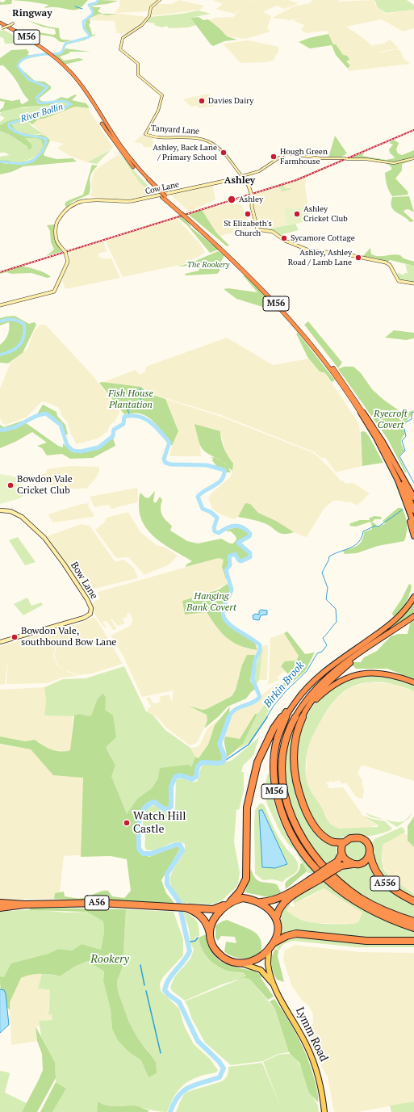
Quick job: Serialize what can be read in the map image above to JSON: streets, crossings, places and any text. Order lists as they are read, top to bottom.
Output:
{
  "streets": {
    "highway": ["M56", "A556", "A56"],
    "main road": ["Lymm Road"],
    "street": ["Tanyard Lane", "Cow Lane", "Bow Lane"]
  },
  "crossings": [
    ["Tanyard Lane", "Cow Lane"],
    ["A556", "A56"],
    ["A56", "Lymm Road"]
  ],
  "districts": ["Ringway", "Ashley"],
  "water": ["River Bollin", "Birkin Brook"],
  "parks": [
    "The Rookery",
    "Fish House Plantation",
    "Ryecroft Covert",
    "Hanging Bank Covert",
    "Rookery"
  ],
  "places": [
    "Davies Dairy",
    "Ashley, Back Lane / Primary School",
    "Hough Green Farmhouse",
    "Ashley",
    "St Elizabeth's Church",
    "Ashley Cricket Club",
    "Sycamore Cottage",
    "Ashley, Ashley Road / Lamb Lane",
    "Bowdon Vale Cricket Club",
    "Bowdon Vale, southbound Bow Lane",
    "Watch Hill Castle"
  ]
}
